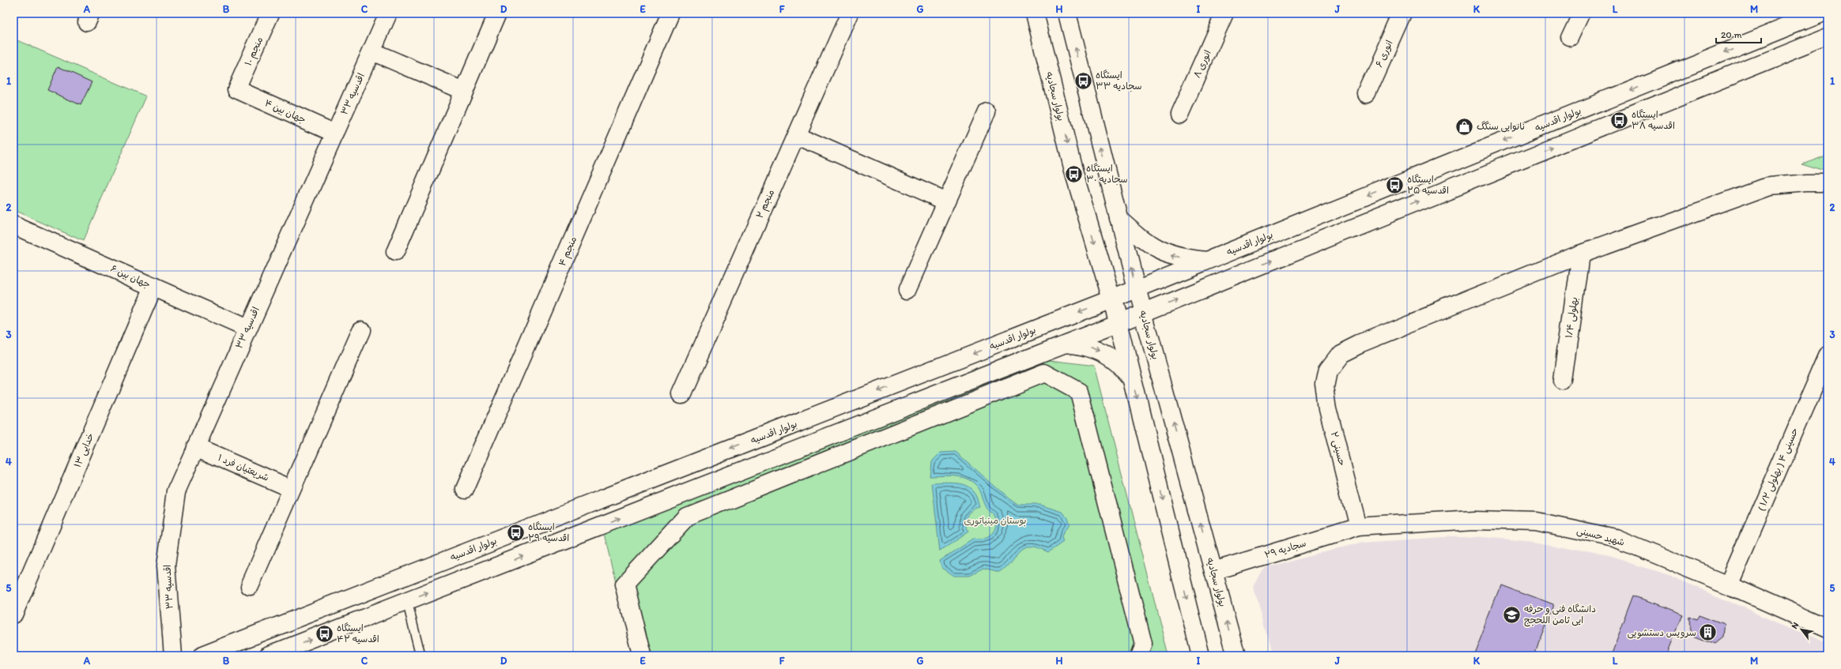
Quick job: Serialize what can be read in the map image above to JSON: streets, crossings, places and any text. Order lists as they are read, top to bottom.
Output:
{
  "streets": {
    "street": [
      "منجم ۱۰",
      "انوری ۶",
      "انوری ۸",
      "اقدسیه ۳۳",
      "بولوار سجادیه",
      "جهان بین ۴",
      "بولوار اقدسیه",
      "منجم ۲",
      "منجم ۴",
      "جهان بین ۶",
      "بهلولی ۱/۴",
      "حسینی ۲",
      "خدایی ۱۳",
      "شریعتیان فرد ۱",
      "حسینی ۴ ( بهلولی ۱/۲ )",
      "شهید حسینی",
      "سجادیه ۲۹"
    ]
  },
  "crossings": [
    ["منجم ۱۰", "جهان بین ۴"],
    ["اقدسیه ۳۳", "جهان بین ۴"],
    ["اقدسیه ۳۳", "جهان بین ۶"],
    ["اقدسیه ۳۳", "شریعتیان فرد ۱"],
    ["بولوار سجادیه", "بولوار اقدسیه"],
    ["بولوار سجادیه", "سجادیه ۲۹"],
    ["جهان بین ۶", "خدایی ۱۳"],
    ["بهلولی ۱/۴", "حسینی ۲"],
    ["حسینی ۲", "شهید حسینی"],
    ["حسینی ۲", "سجادیه ۲۹"],
    ["حسینی ۴ ( بهلولی ۱/۲ )", "شهید حسینی"],
    ["شهید حسینی", "سجادیه ۲۹"]
  ],
  "parks": ["بوستان مینیاتوری"],
  "places": {
    "bus stop": [
      "ایستگاه سجادیه ۳۳",
      "ایستگاه اقدسیه ۳۸",
      "ایستگاه سجادیه ۳۰",
      "ایستگاه اقدسیه ۲۵",
      "ایستگاه اقدسیه ۲۹",
      "ایستگاه اقدسیه ۴۲"
    ],
    "shop": ["نانوایی سنگگ"],
    "school or university": ["دانشگاه فنی و حرفه ایی ثامن اللحجج"],
    "building": ["سرویس دستشویی"]
  },
  "scale_bar": "20 m",
  "north": "top left",
  "grid": {
    "columns": [
      "A",
      "B",
      "C",
      "D",
      "E",
      "F",
      "G",
      "H",
      "I",
      "J",
      "K",
      "L",
      "M"
    ],
    "rows": [
      "1",
      "2",
      "3",
      "4",
      "5"
    ]
  }
}
